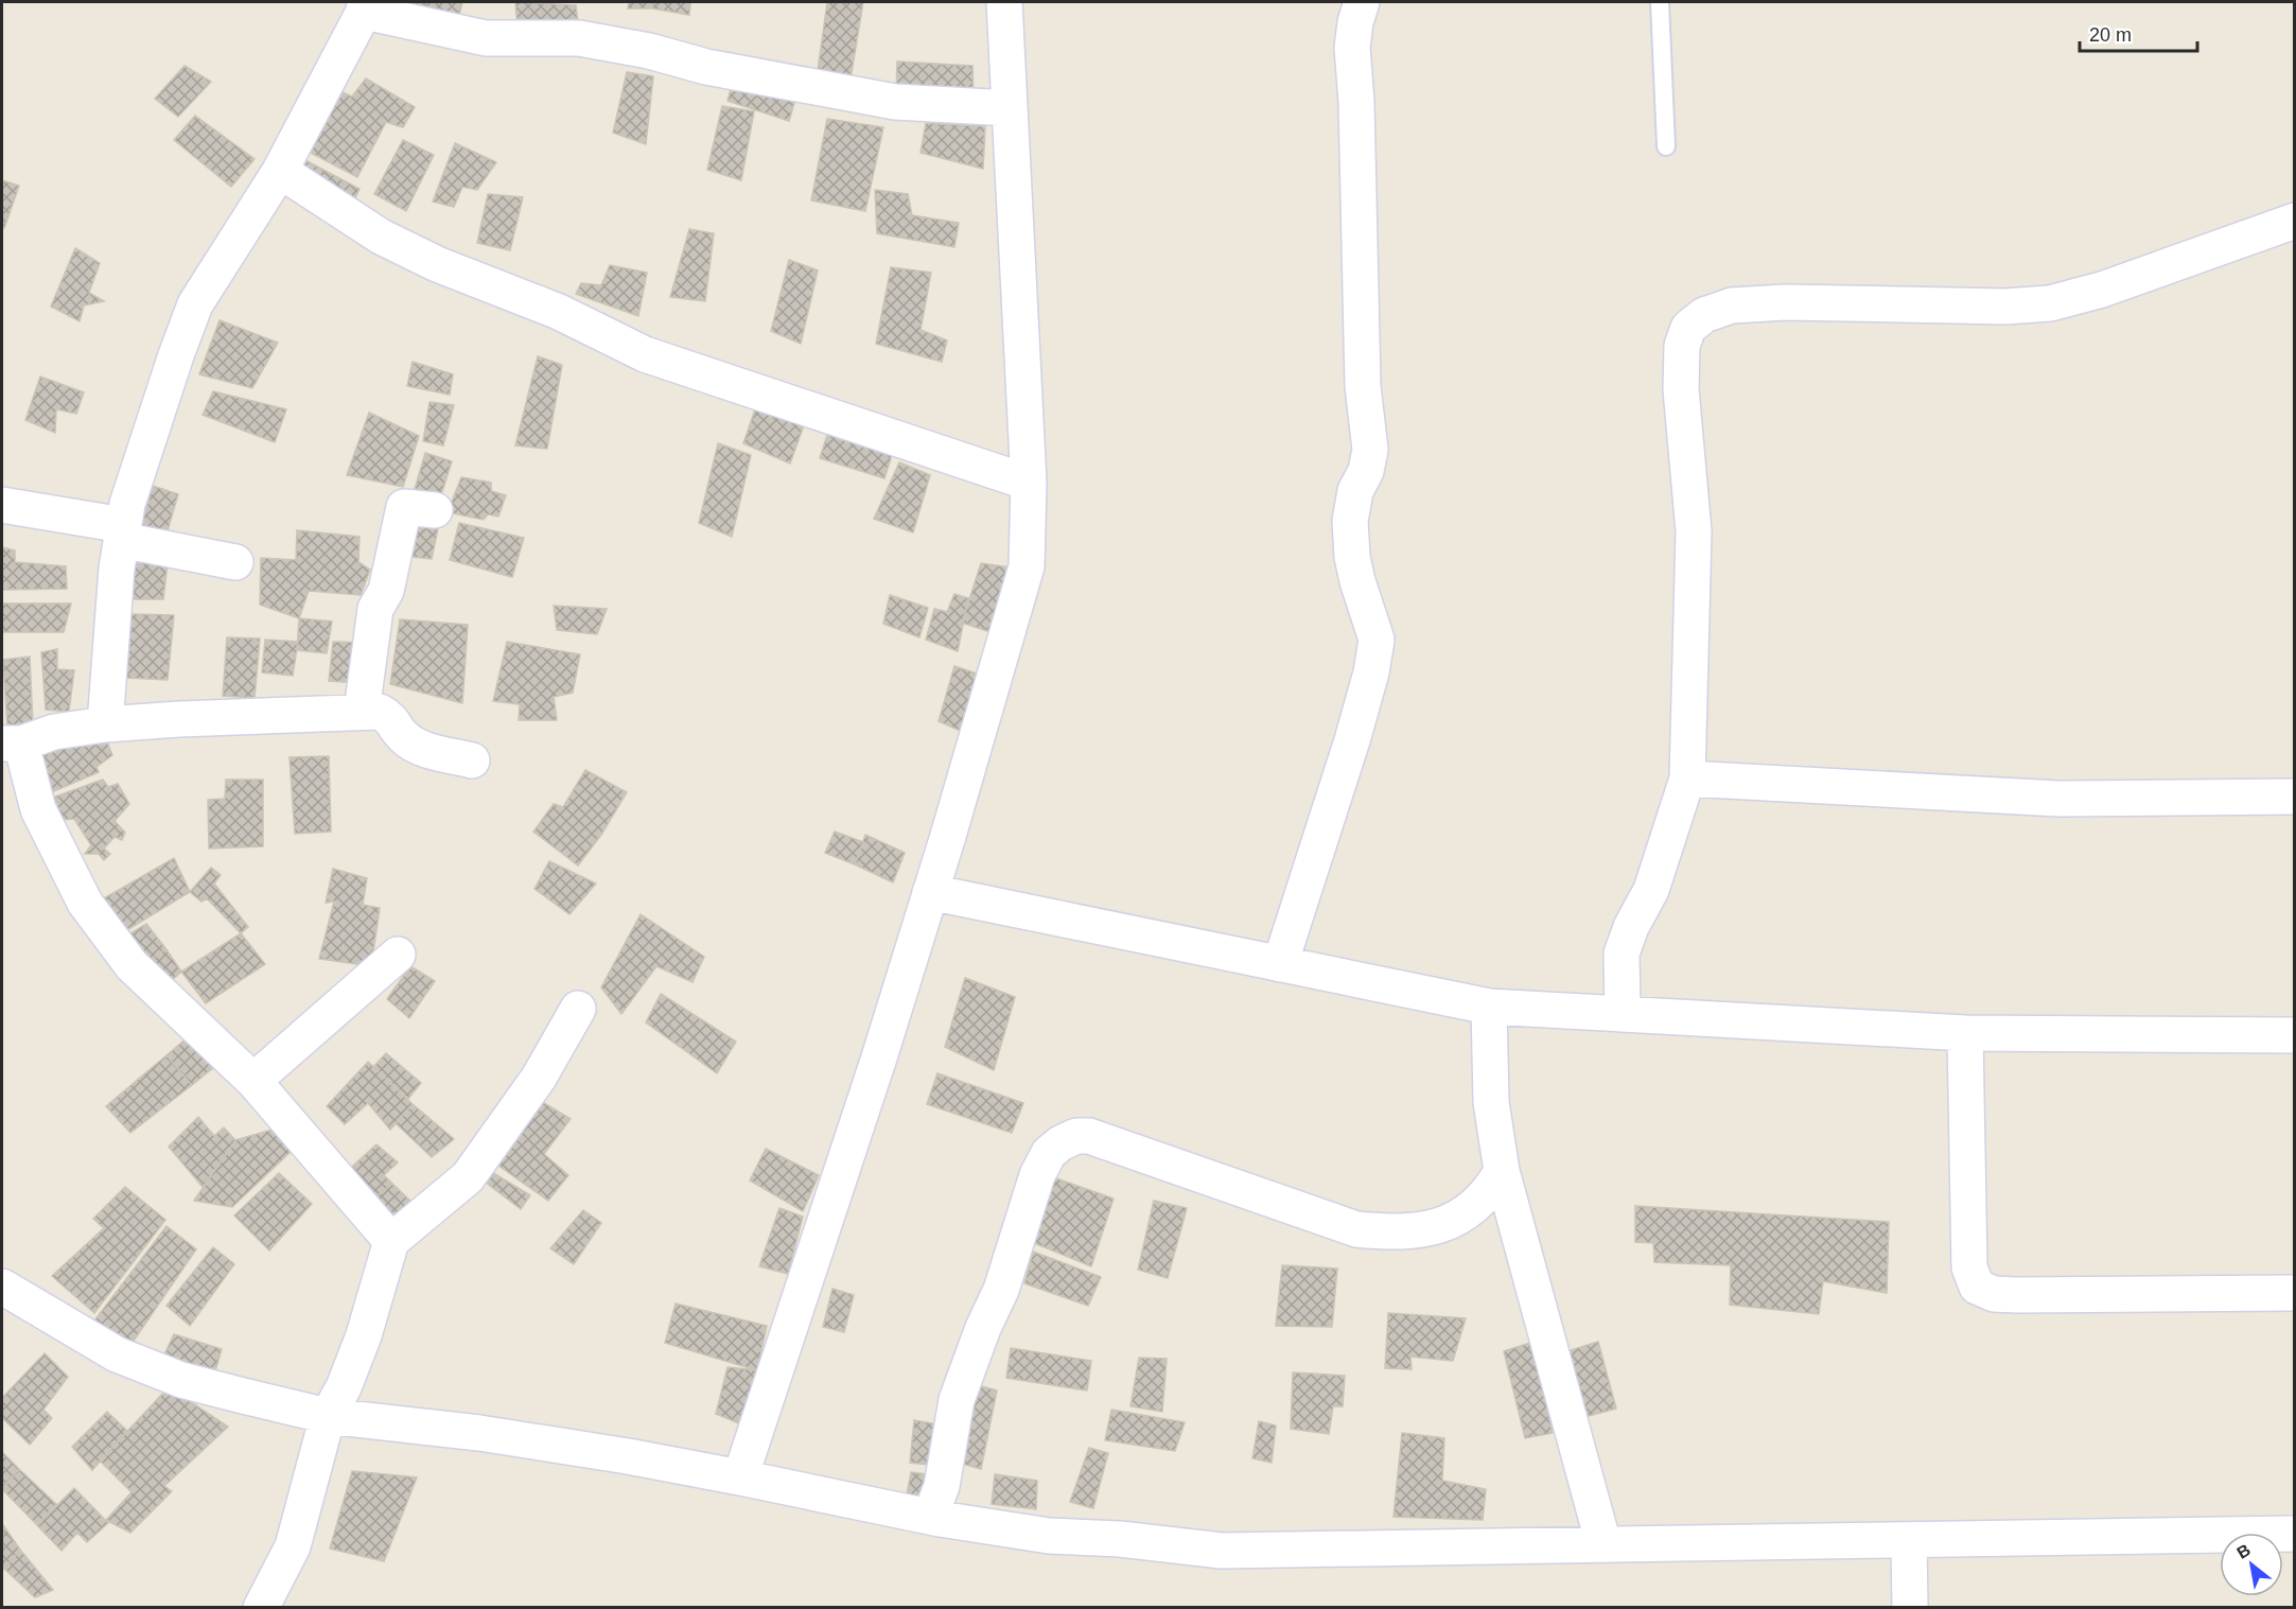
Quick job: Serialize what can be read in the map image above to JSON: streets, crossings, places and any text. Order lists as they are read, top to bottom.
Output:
{
  "scale_bar": "20 m",
  "north": "top left"
}
